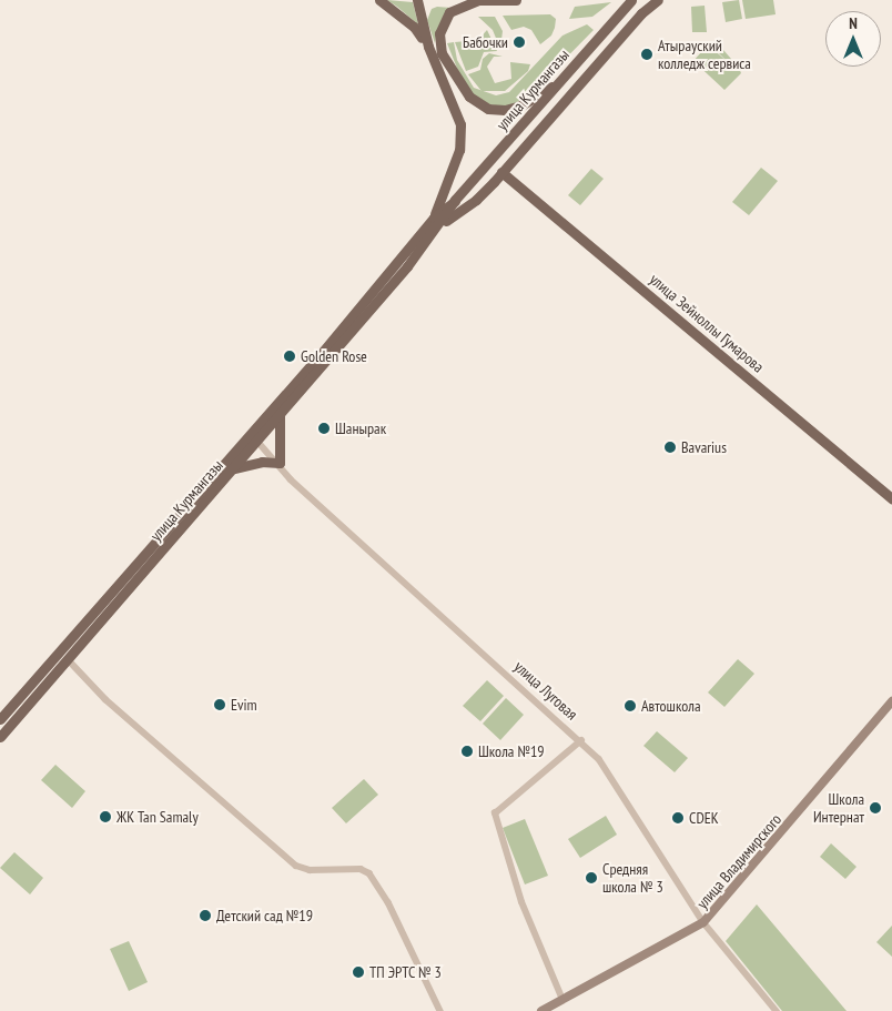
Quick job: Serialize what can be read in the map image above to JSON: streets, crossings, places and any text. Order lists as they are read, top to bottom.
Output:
{
  "streets": {
    "main road": ["улица Курмангазы", "улица Зейноллы Гумарова"],
    "street": ["улица Луговая", "улица Владимирского"]
  },
  "crossings": [
    ["улица Курмангазы", "улица Луговая"],
    ["улица Луговая", "улица Владимирского"]
  ],
  "places": [
    "Бабочки",
    "Атырауский колледж сервиса",
    "Golden Rose",
    "Шанырак",
    "Bavarius",
    "Evim",
    "Автошкола",
    "Школа №19",
    "Школа Интернат",
    "ЖК Tan Samaly",
    "CDEK",
    "Средняя школа № 3",
    "Детский сад №19",
    "ТП ЭРТС № 3"
  ],
  "north": "top"
}
